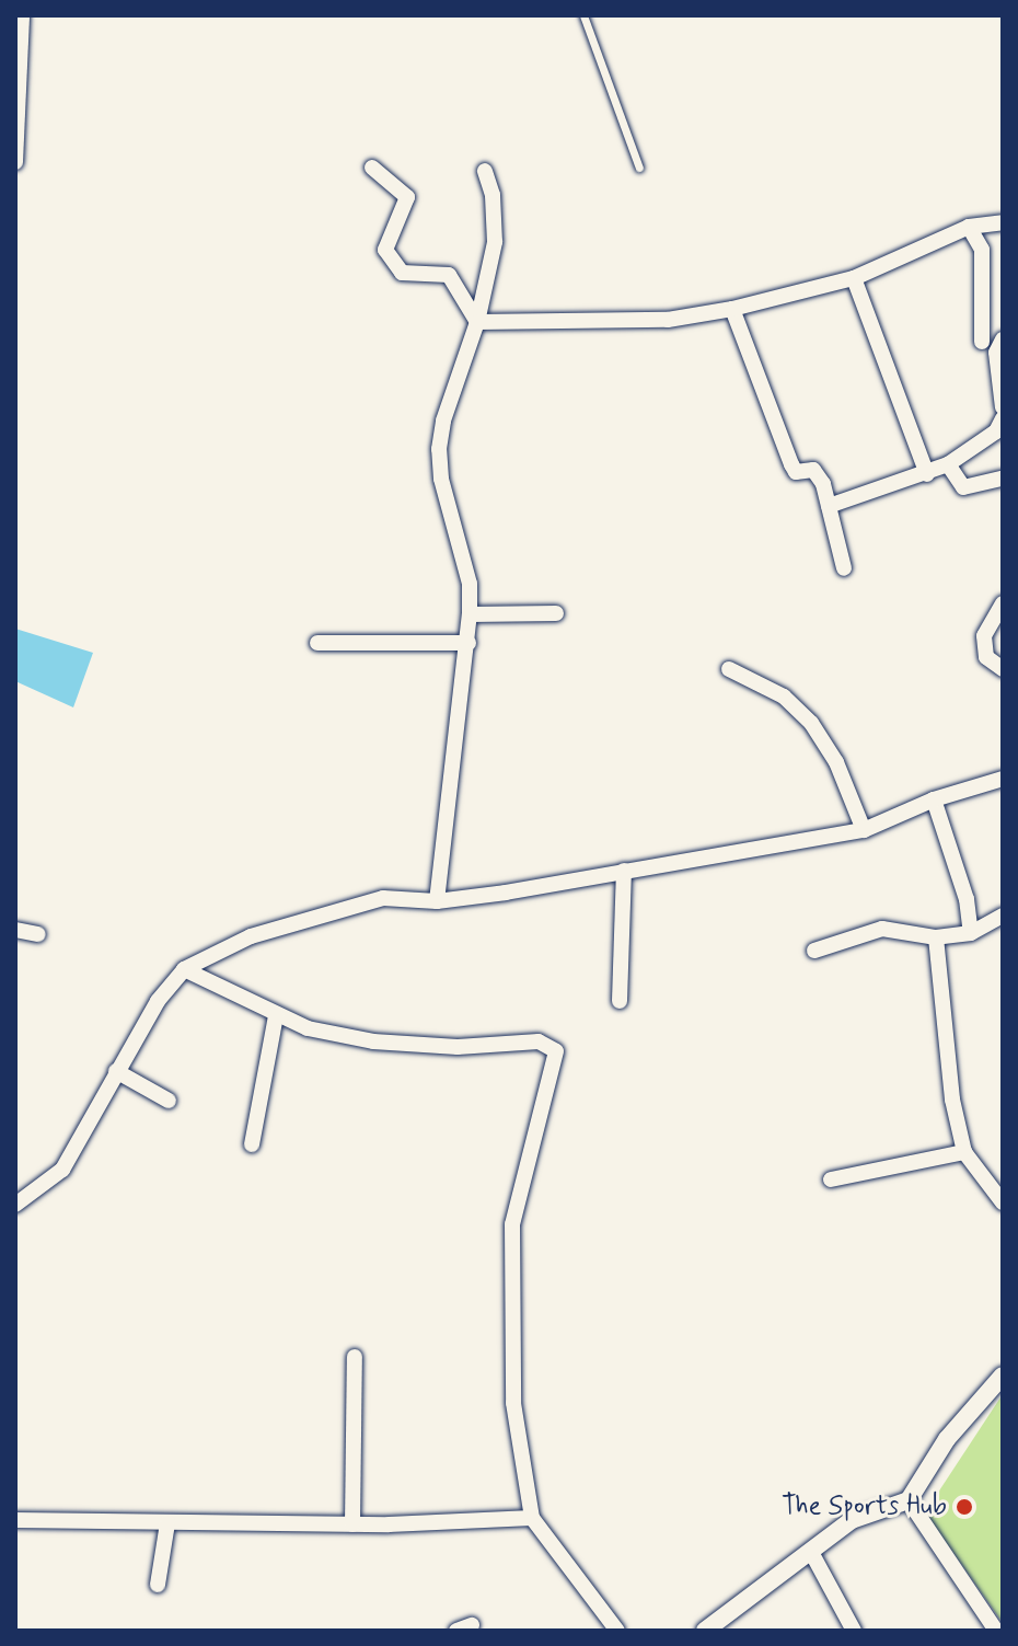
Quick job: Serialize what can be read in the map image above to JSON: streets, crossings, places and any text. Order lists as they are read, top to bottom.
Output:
{
  "places": ["The Sports Hub"]
}
